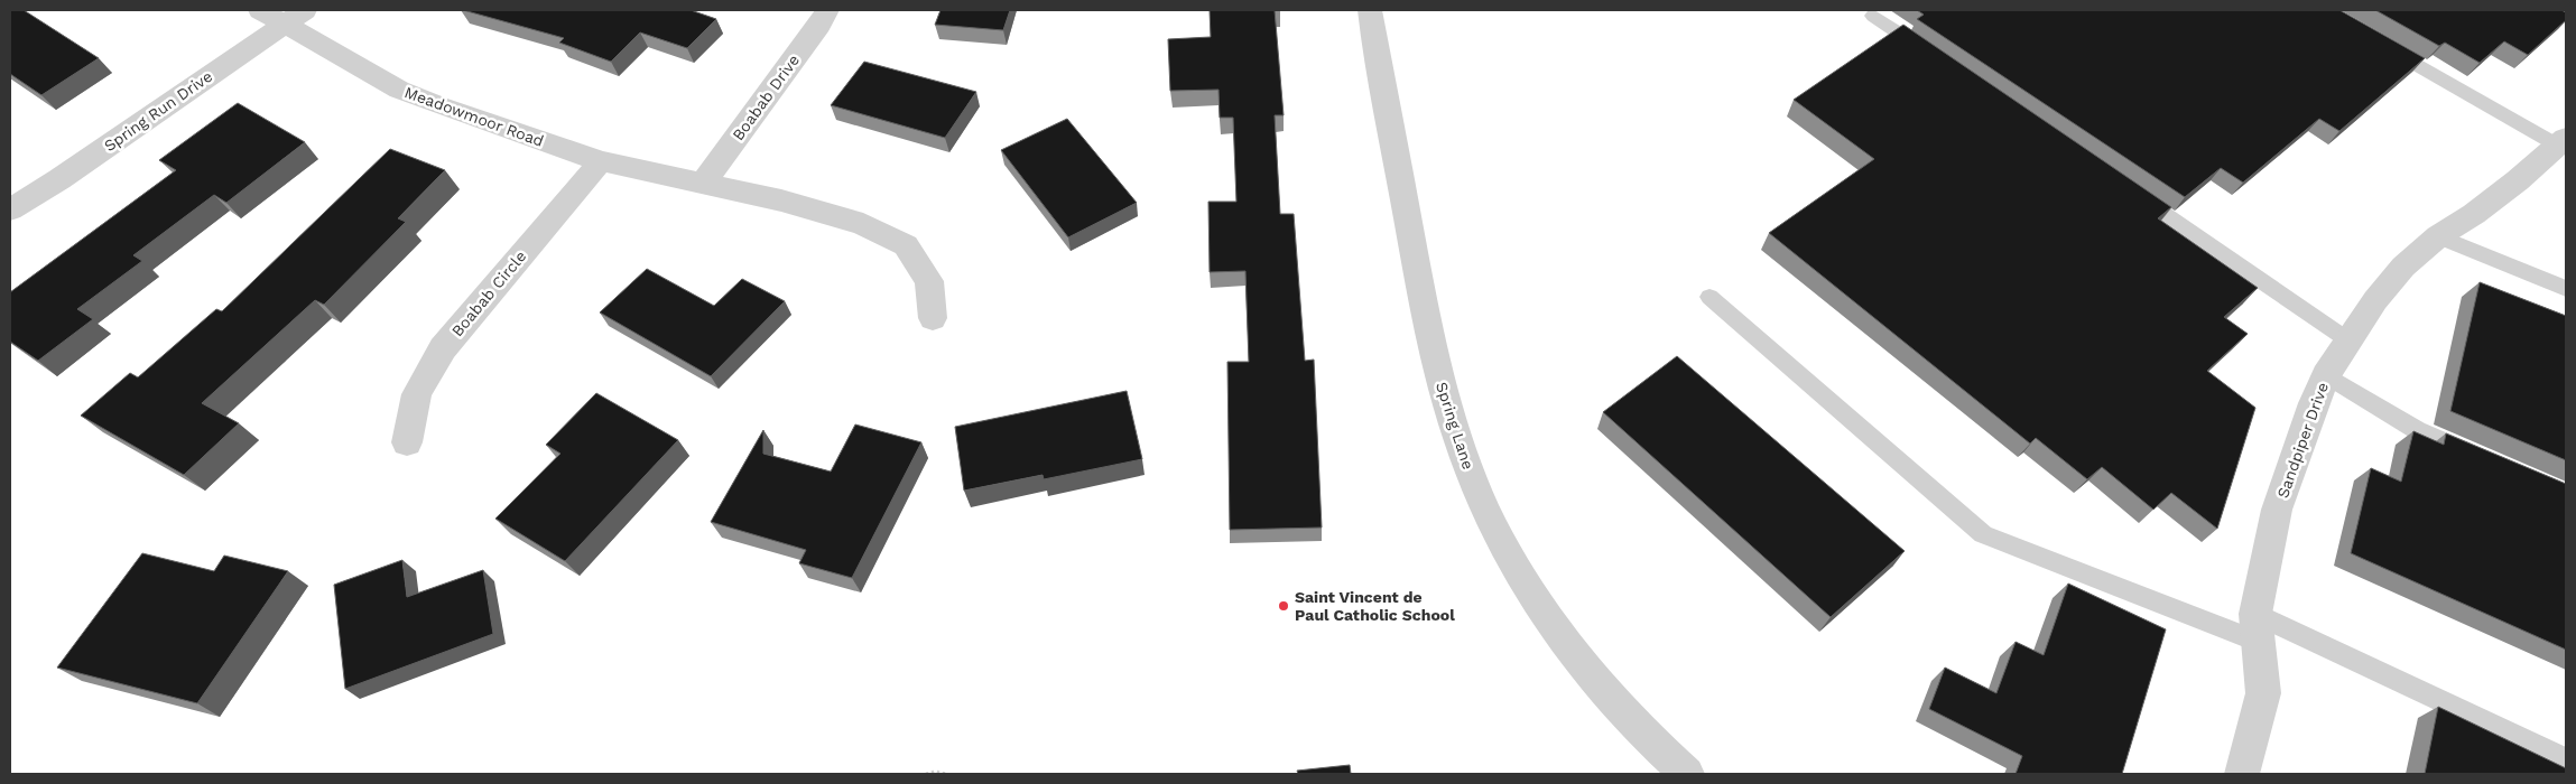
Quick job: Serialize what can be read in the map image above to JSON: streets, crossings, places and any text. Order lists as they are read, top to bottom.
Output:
{
  "streets": {
    "street": [
      "Boabab Drive",
      "Spring Run Drive",
      "Meadowmoor Road",
      "Boabab Circle",
      "Spring Lane",
      "Sandpiper Drive"
    ]
  },
  "crossings": [
    ["Boabab Drive", "Meadowmoor Road"],
    ["Spring Run Drive", "Meadowmoor Road"],
    ["Meadowmoor Road", "Boabab Circle"]
  ],
  "places": ["Saint Vincent de Paul Catholic School"]
}
